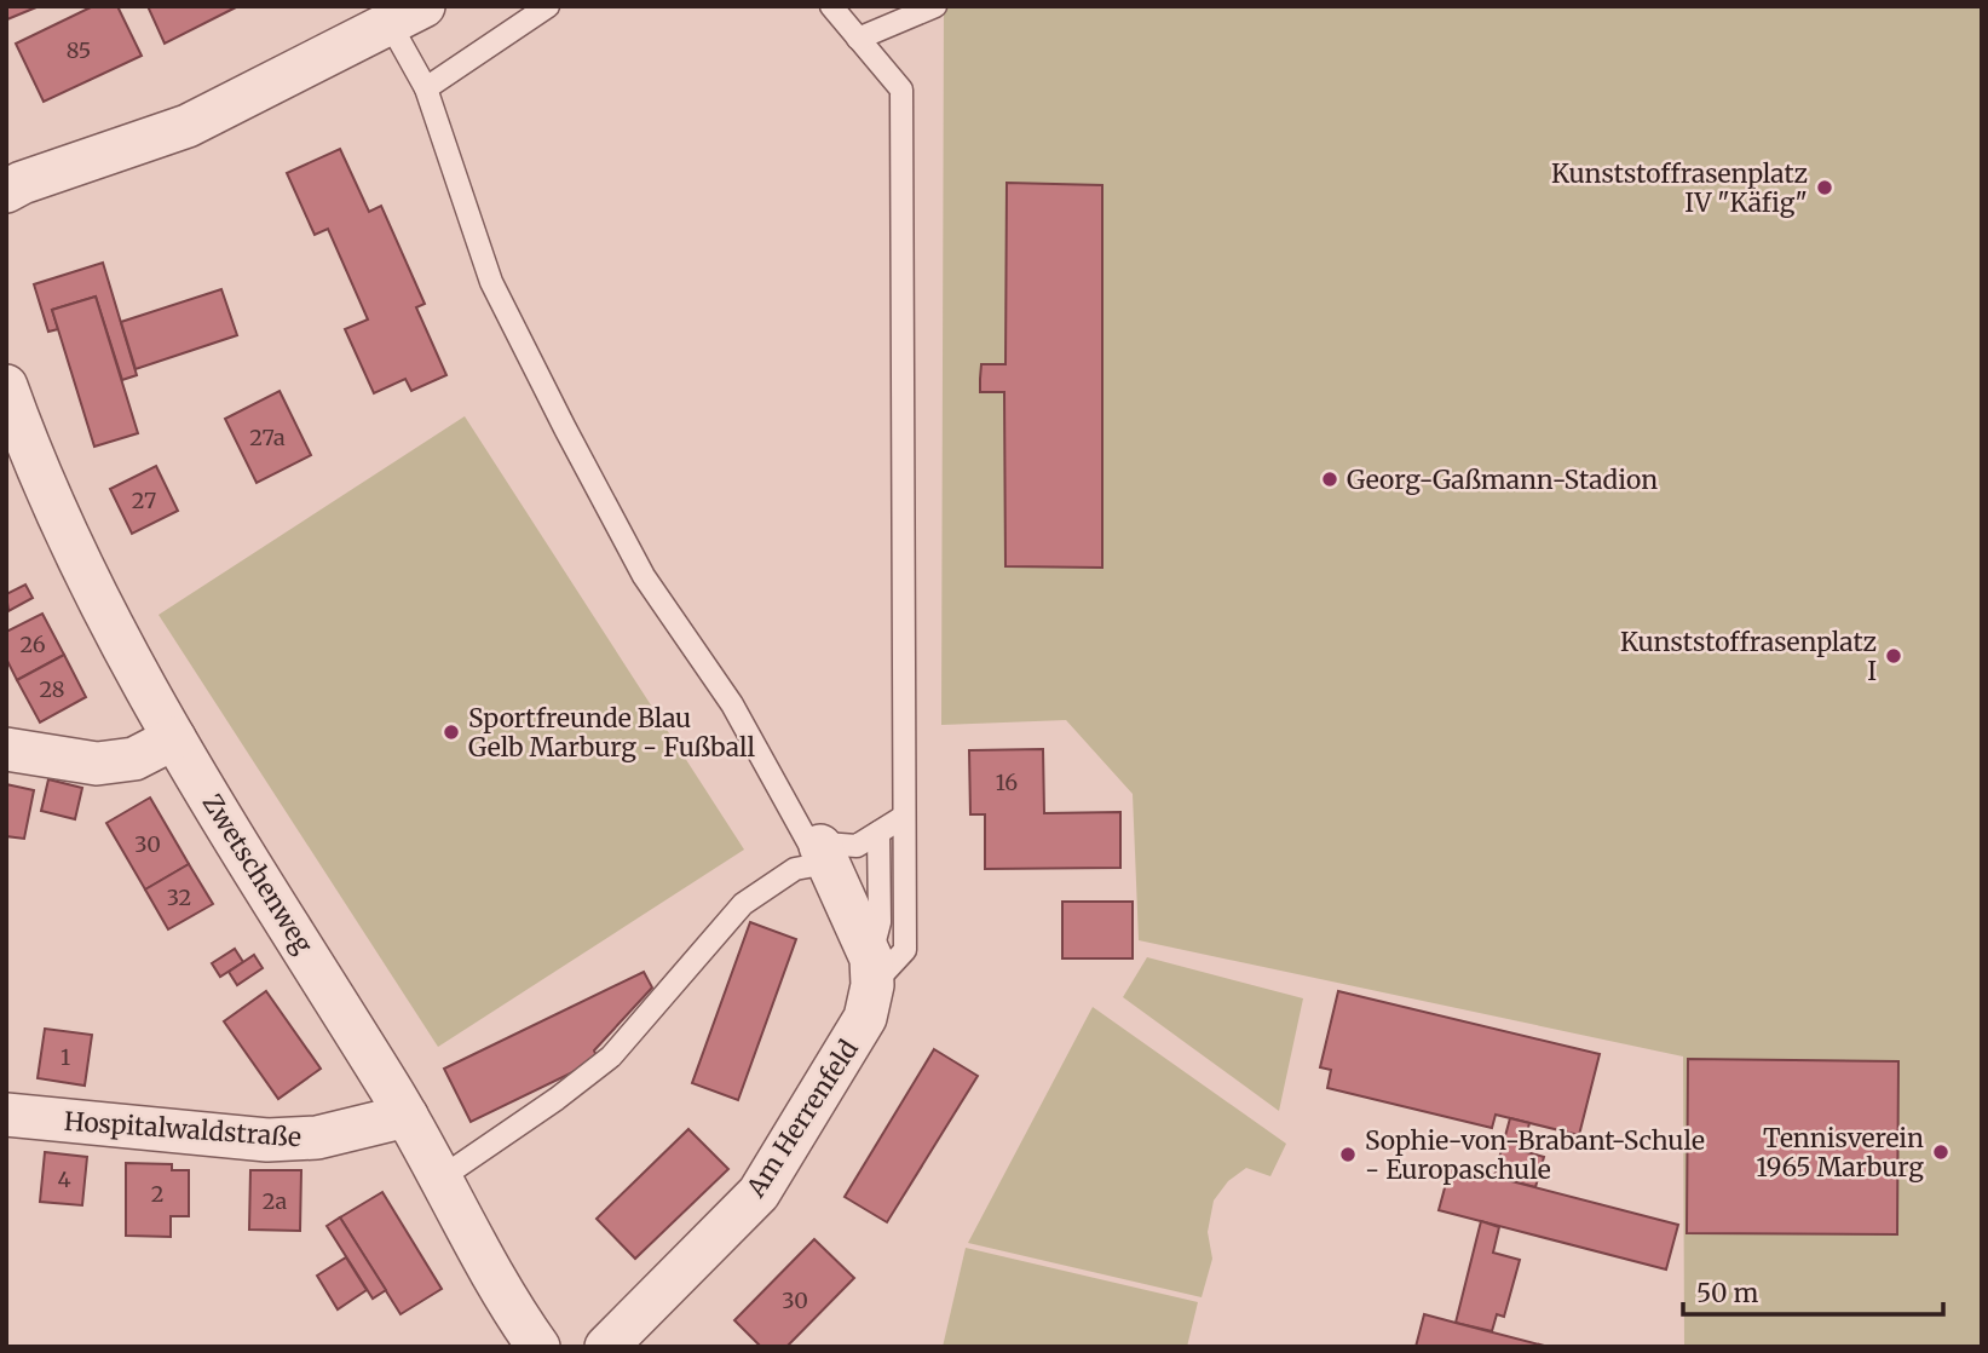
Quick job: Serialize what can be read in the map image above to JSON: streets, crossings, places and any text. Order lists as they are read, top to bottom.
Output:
{
  "streets": {
    "street": ["Zwetschenweg", "Am Herrenfeld", "Hospitalwaldstraße"]
  },
  "crossings": [
    ["Zwetschenweg", "Hospitalwaldstraße"]
  ],
  "places": [
    "Kunststoffrasenplatz IV \"Käfig\"",
    "Georg-Gaßmann-Stadion",
    "Kunststoffrasenplatz I",
    "Sportfreunde Blau Gelb Marburg - Fußball",
    "Tennisverein 1965 Marburg",
    "Sophie-von-Brabant-Schule - Europaschule"
  ],
  "house_numbers": [
    "85",
    "27a",
    "27",
    "26",
    "28",
    "16",
    "30",
    "32",
    "1",
    "4",
    "2",
    "2a",
    "30"
  ],
  "scale_bar": "50 m"
}
